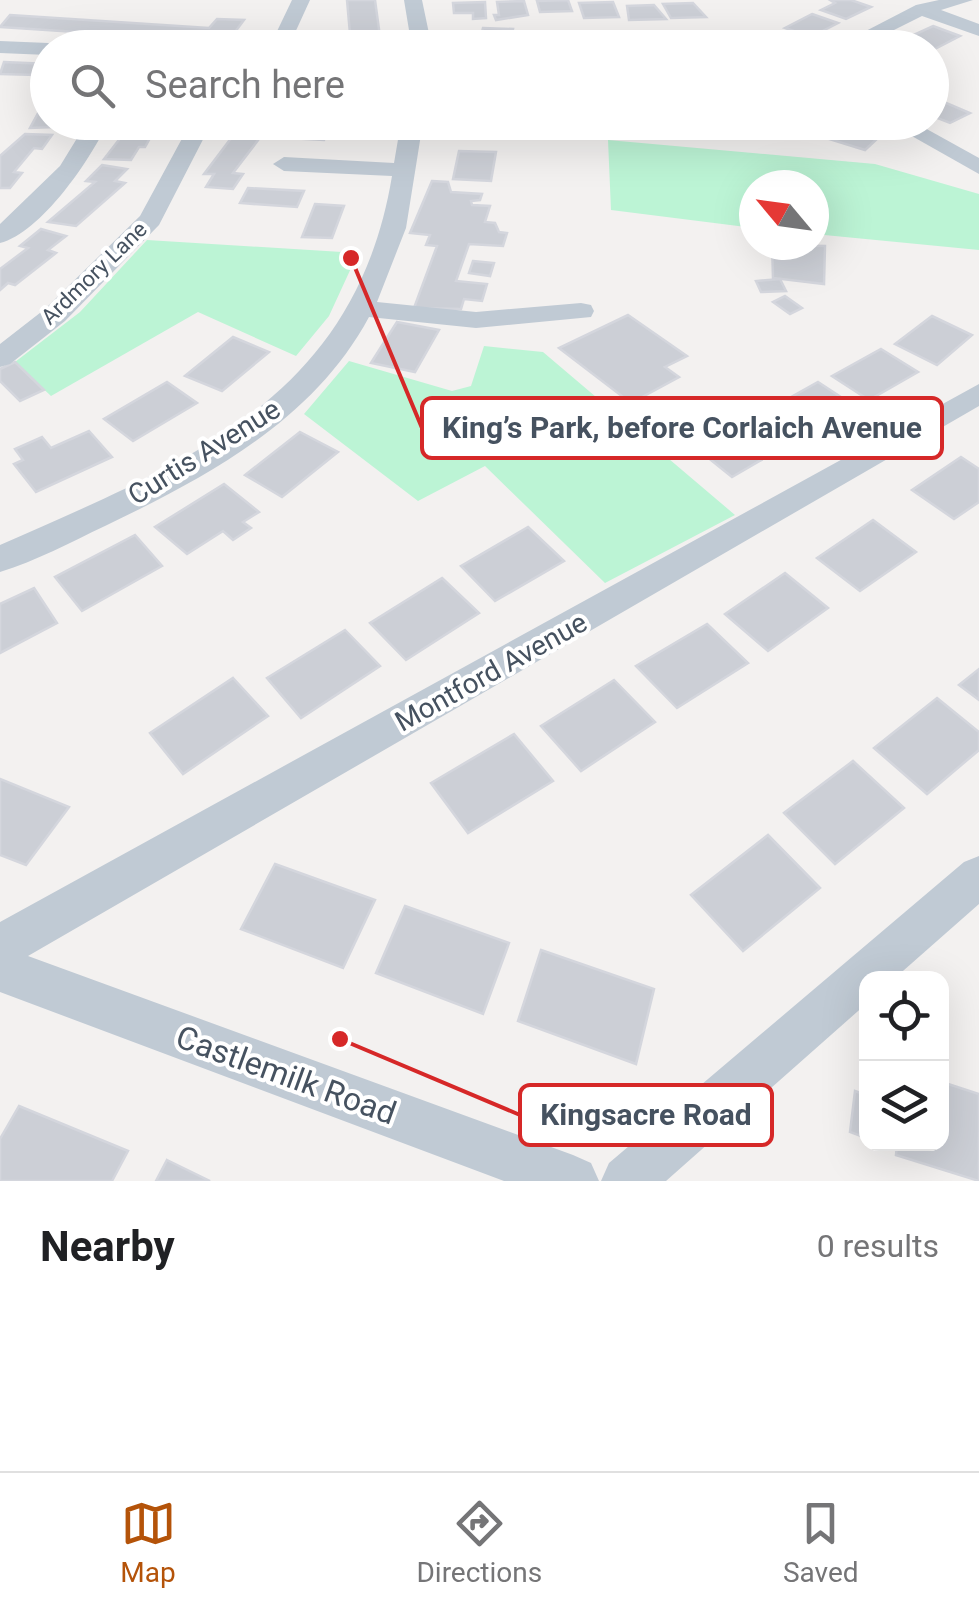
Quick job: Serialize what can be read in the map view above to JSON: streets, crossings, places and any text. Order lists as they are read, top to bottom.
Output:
{
  "streets": {
    "street": [
      "Ardmory Lane",
      "Curtis Avenue",
      "Montford Avenue",
      "Castlemilk Road"
    ]
  },
  "places": ["King’s Park, before Corlaich Avenue", "Kingsacre Road"],
  "north": "top left",
  "page": {
    "search": "Search here",
    "heading": ["Nearby", "0 results"],
    "nav": ["Map", "Directions", "Saved"]
  }
}
